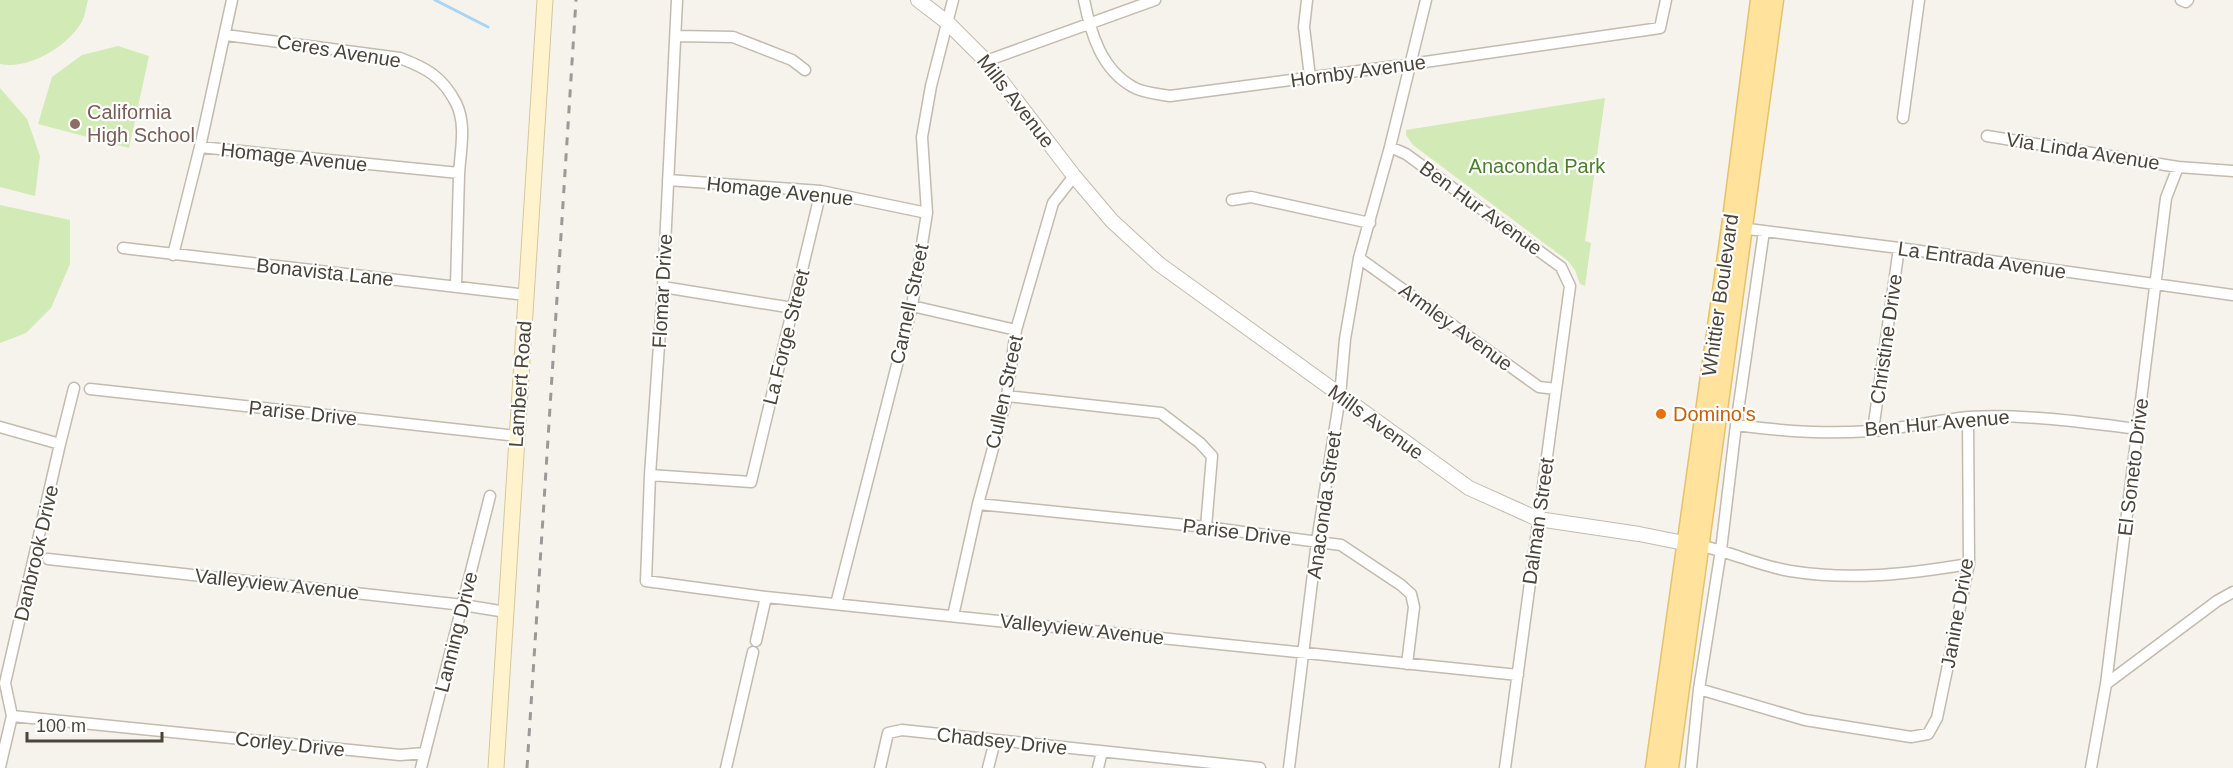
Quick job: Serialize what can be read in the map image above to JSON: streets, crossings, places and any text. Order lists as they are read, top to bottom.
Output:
{
  "streets": {
    "main road": ["Whittier Boulevard", "Lambert Road"],
    "street": [
      "Ceres Avenue",
      "Hornby Avenue",
      "Mills Avenue",
      "Via Linda Avenue",
      "Homage Avenue",
      "Ben Hur Avenue",
      "La Entrada Avenue",
      "Bonavista Lane",
      "Flomar Drive",
      "Carnell Street",
      "Armley Avenue",
      "La Forge Street",
      "Christine Drive",
      "Cullen Street",
      "Parise Drive",
      "El Soneto Drive",
      "Anaconda Street",
      "Dalman Street",
      "Danbrook Drive",
      "Valleyview Avenue",
      "Janine Drive",
      "Lanning Drive",
      "Chadsey Drive",
      "Corley Drive"
    ]
  },
  "crossings": [
    ["Ceres Avenue", "Homage Avenue"],
    ["Hornby Avenue", "Anaconda Street"],
    ["Mills Avenue", "Whittier Boulevard"],
    ["Mills Avenue", "Carnell Street"],
    ["Mills Avenue", "Cullen Street"],
    ["Mills Avenue", "Anaconda Street"],
    ["Mills Avenue", "Dalman Street"],
    ["Mills Avenue", "Janine Drive"],
    ["Via Linda Avenue", "El Soneto Drive"],
    ["Homage Avenue", "Flomar Drive"],
    ["Homage Avenue", "Carnell Street"],
    ["Homage Avenue", "La Forge Street"],
    ["Ben Hur Avenue", "Whittier Boulevard"],
    ["Ben Hur Avenue", "Christine Drive"],
    ["Ben Hur Avenue", "El Soneto Drive"],
    ["Ben Hur Avenue", "Anaconda Street"],
    ["Ben Hur Avenue", "Dalman Street"],
    ["Ben Hur Avenue", "Janine Drive"],
    ["La Entrada Avenue", "Whittier Boulevard"],
    ["La Entrada Avenue", "Christine Drive"],
    ["La Entrada Avenue", "El Soneto Drive"],
    ["Bonavista Lane", "Lambert Road"],
    ["Flomar Drive", "La Forge Street"],
    ["Flomar Drive", "Valleyview Avenue"],
    ["Whittier Boulevard", "Janine Drive"],
    ["Carnell Street", "Valleyview Avenue"],
    ["Armley Avenue", "Anaconda Street"],
    ["Armley Avenue", "Dalman Street"],
    ["Lambert Road", "Parise Drive"],
    ["Lambert Road", "Valleyview Avenue"],
    ["Cullen Street", "Parise Drive"],
    ["Cullen Street", "Valleyview Avenue"],
    ["Parise Drive", "Anaconda Street"],
    ["Parise Drive", "Valleyview Avenue"],
    ["Anaconda Street", "Valleyview Avenue"],
    ["Dalman Street", "Valleyview Avenue"],
    ["Danbrook Drive", "Corley Drive"],
    ["Valleyview Avenue", "Lanning Drive"],
    ["Lanning Drive", "Corley Drive"]
  ],
  "parks": ["Anaconda Park"],
  "places": ["California High School", "Domino's"],
  "scale_bar": "100 m"
}
